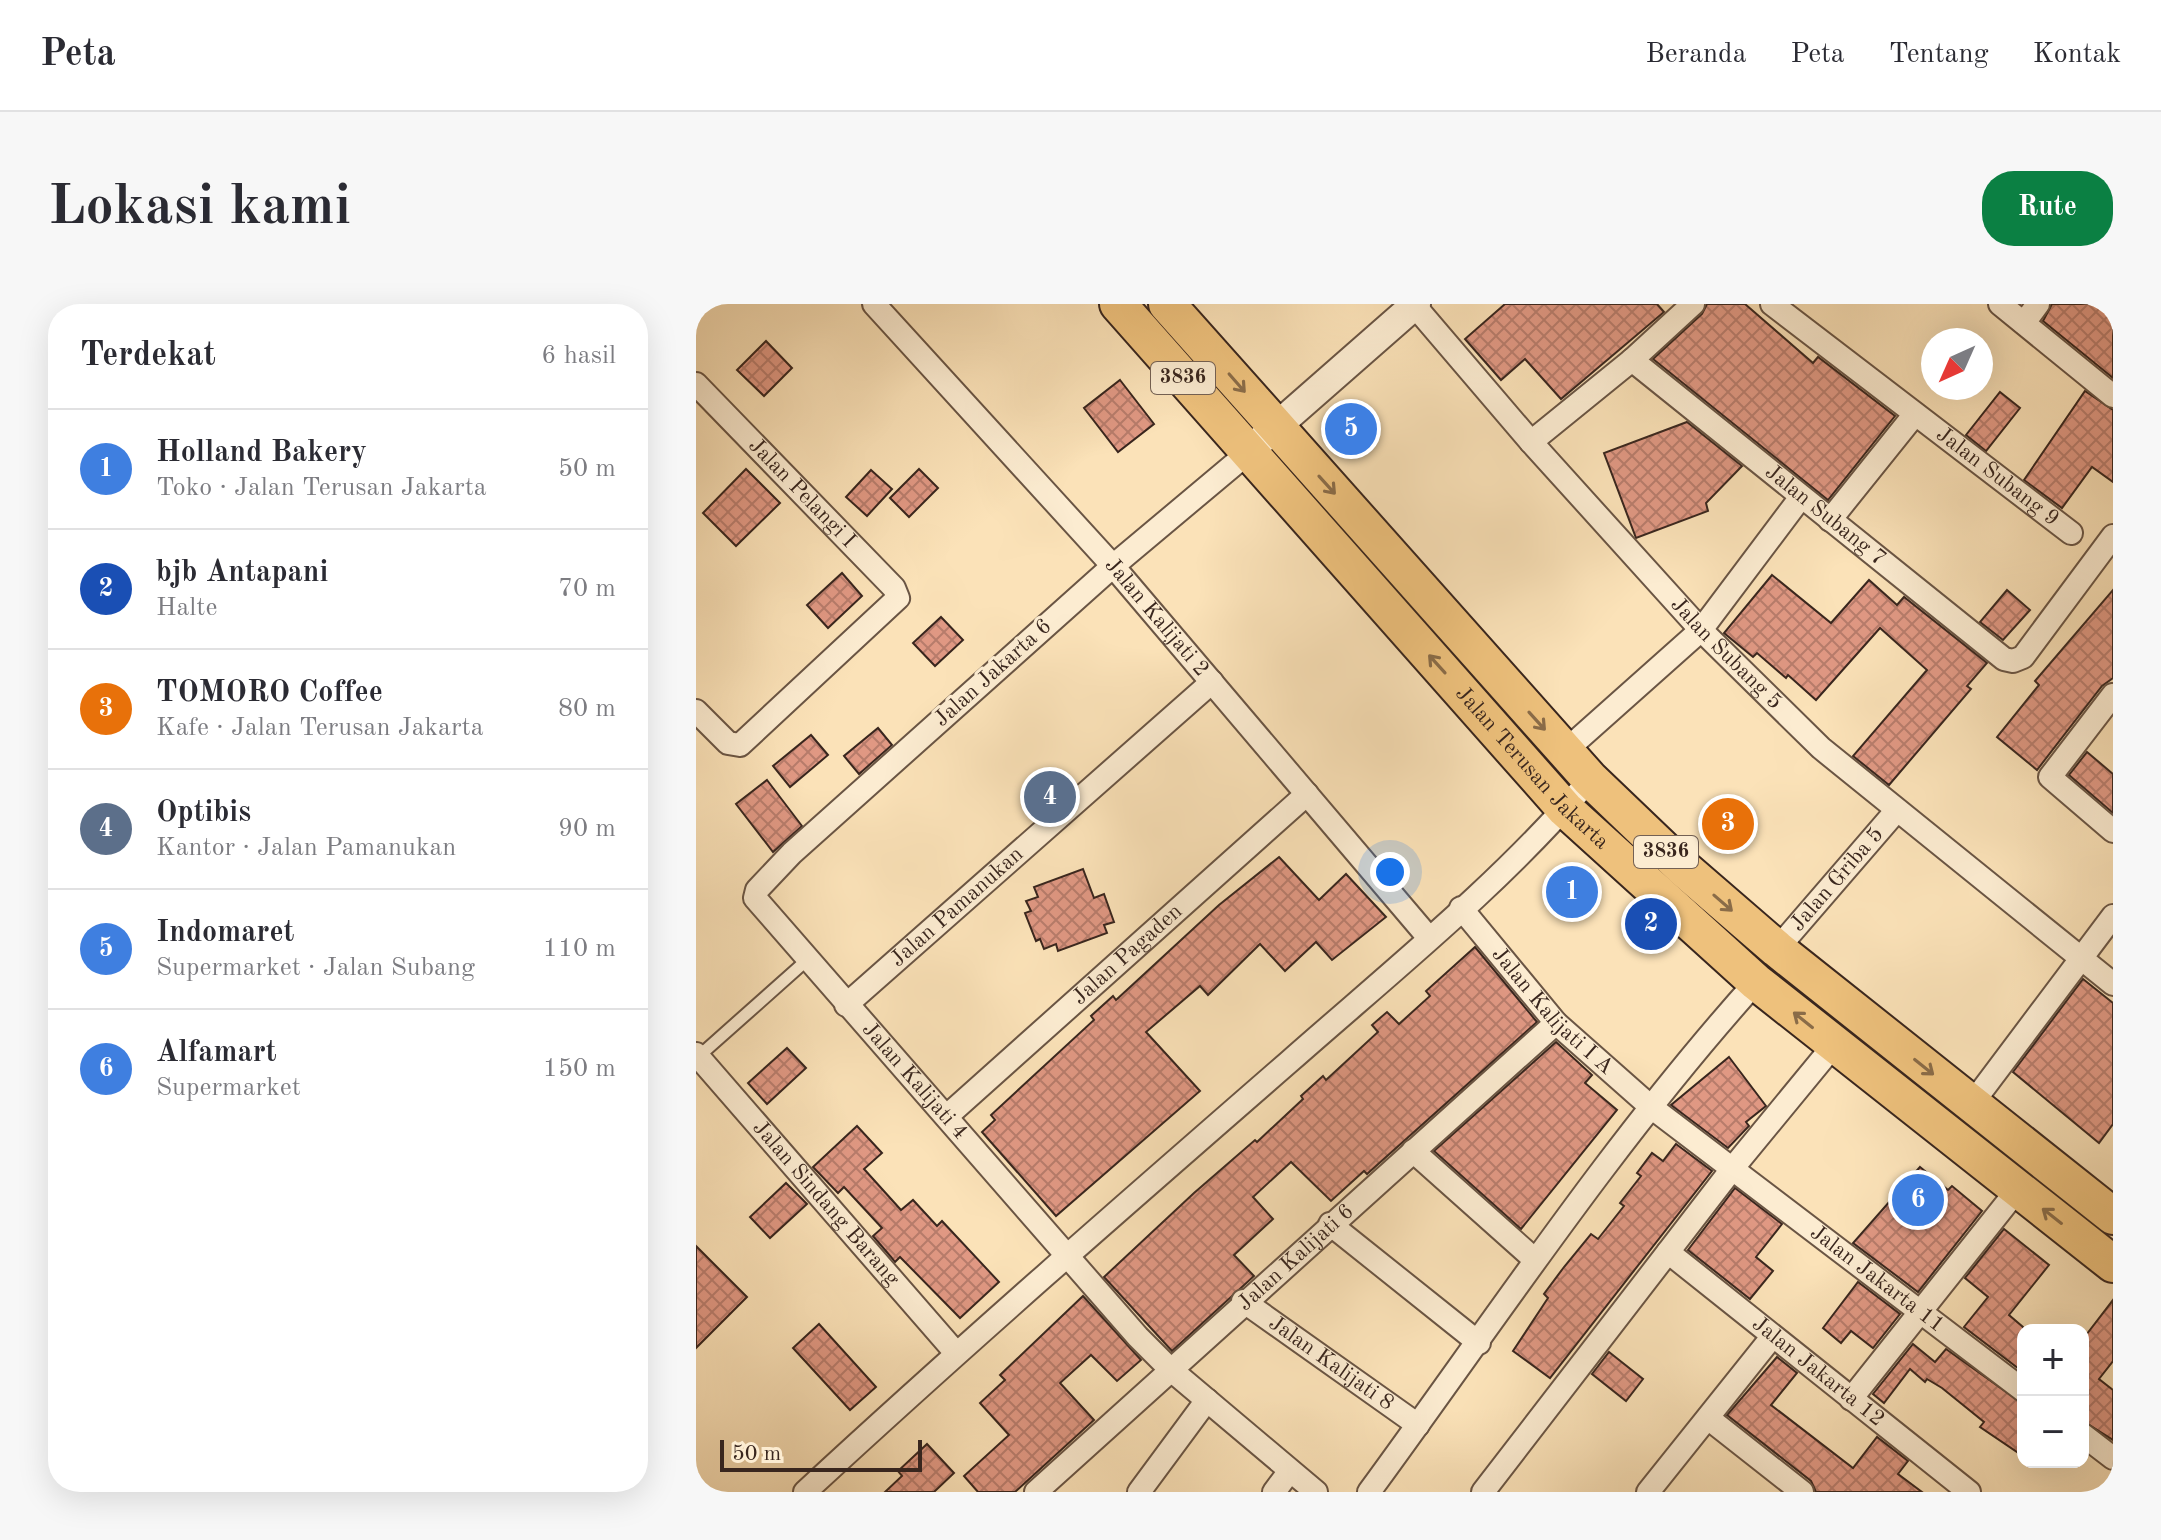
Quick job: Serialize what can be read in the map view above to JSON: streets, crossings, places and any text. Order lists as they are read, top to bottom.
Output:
{
  "streets": {
    "main road": ["3836", "Jalan Terusan Jakarta"],
    "street": [
      "Jalan Subang 9",
      "Jalan Pelangi I",
      "Jalan Subang 7",
      "Jalan Kalijati 2",
      "Jalan Subang 5",
      "Jalan Jakarta 6",
      "Jalan Griba 5",
      "Jalan Pamanukan",
      "Jalan Pagaden",
      "Jalan Kalijati I A",
      "Jalan Kalijati 4",
      "Jalan Sindang Barang",
      "Jalan Kalijati 6",
      "Jalan Jakarta 11",
      "Jalan Kalijati 8",
      "Jalan Jakarta 12"
    ]
  },
  "crossings": [
    ["Jalan Kalijati 2", "Jalan Jakarta 6"],
    ["Jalan Kalijati 2", "Jalan Pamanukan"],
    ["Jalan Kalijati 2", "Jalan Pagaden"],
    ["Jalan Subang 5", "Jalan Griba 5"],
    ["Jalan Jakarta 6", "Jalan Terusan Jakarta"],
    ["Jalan Jakarta 6", "Jalan Kalijati 4"],
    ["Jalan Terusan Jakarta", "Jalan Griba 5"],
    ["Jalan Pamanukan", "Jalan Kalijati 4"],
    ["Jalan Pagaden", "Jalan Kalijati 4"],
    ["Jalan Kalijati I A", "Jalan Kalijati 6"],
    ["Jalan Kalijati I A", "Jalan Jakarta 11"],
    ["Jalan Kalijati 4", "Jalan Kalijati 6"],
    ["Jalan Kalijati 6", "Jalan Kalijati 8"]
  ],
  "scale_bar": "50 m",
  "north": "bottom left",
  "page": {
    "header": "Peta",
    "nav": [
      "Beranda",
      "Peta",
      "Tentang",
      "Kontak"
    ],
    "buttons": "Rute",
    "title": "Lokasi kami",
    "heading": ["Terdekat", "6 hasil"],
    "pins": [
      "5",
      "4",
      "3",
      "1",
      "2",
      "6"
    ],
    "list": [
      {
        "mark": "1",
        "name": "Holland Bakery",
        "note": "Toko · Jalan Terusan Jakarta",
        "value": "50 m"
      },
      {
        "mark": "2",
        "name": "bjb Antapani",
        "note": "Halte",
        "value": "70 m"
      },
      {
        "mark": "3",
        "name": "TOMORO Coffee",
        "note": "Kafe · Jalan Terusan Jakarta",
        "value": "80 m"
      },
      {
        "mark": "4",
        "name": "Optibis",
        "note": "Kantor · Jalan Pamanukan",
        "value": "90 m"
      },
      {
        "mark": "5",
        "name": "Indomaret",
        "note": "Supermarket · Jalan Subang",
        "value": "110 m"
      },
      {
        "mark": "6",
        "name": "Alfamart",
        "note": "Supermarket",
        "value": "150 m"
      }
    ],
    "map_buttons": ["+", "−"],
    "scale": "50 m"
  }
}
